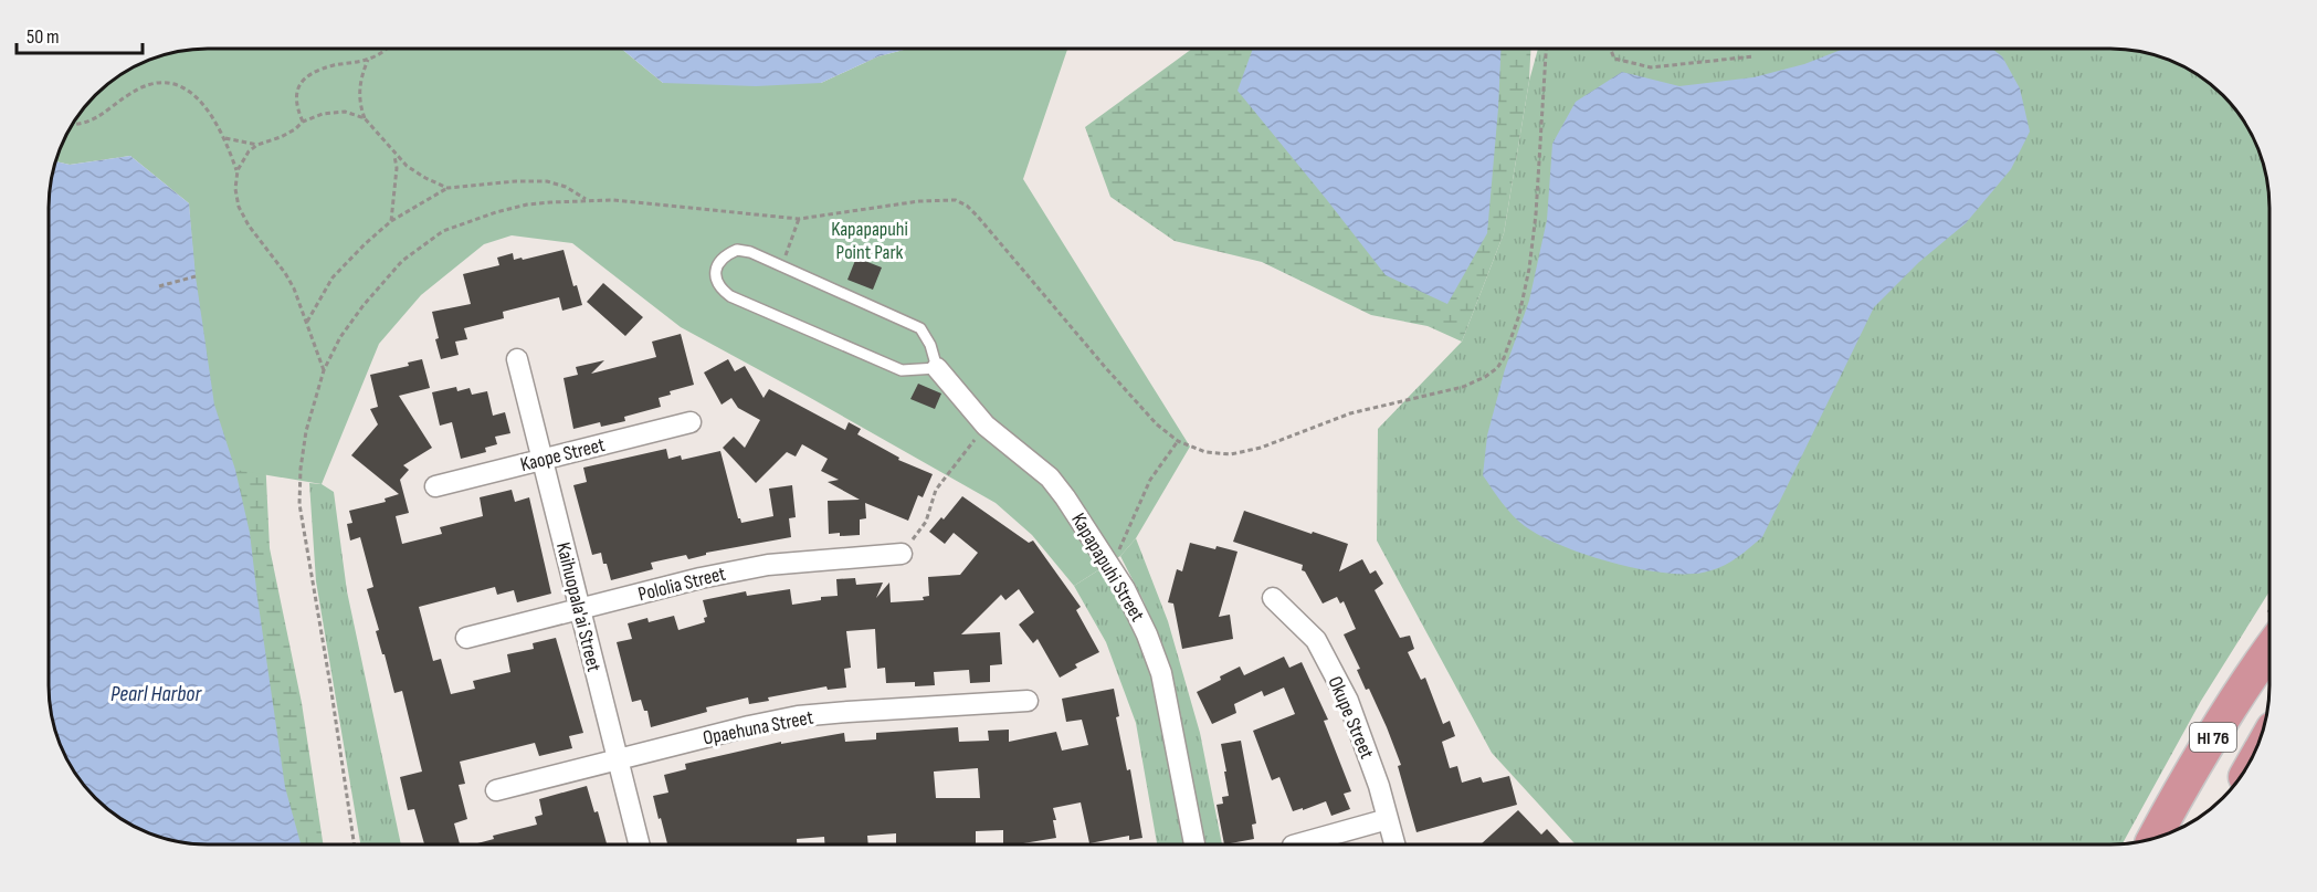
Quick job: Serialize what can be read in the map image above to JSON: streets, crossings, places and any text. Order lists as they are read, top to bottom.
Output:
{
  "streets": {
    "highway": ["HI 76"],
    "street": [
      "Kaope Street",
      "Kapapapuhi Street",
      "Pololia Street",
      "Kaihuopala'ai Street",
      "Okupe Street",
      "Opaehuna Street"
    ]
  },
  "crossings": [
    ["Kaope Street", "Kaihuopala'ai Street"],
    ["Pololia Street", "Kaihuopala'ai Street"],
    ["Kaihuopala'ai Street", "Opaehuna Street"]
  ],
  "water": ["Pearl Harbor"],
  "parks": ["Kapapapuhi Point Park"],
  "scale_bar": "50 m"
}
